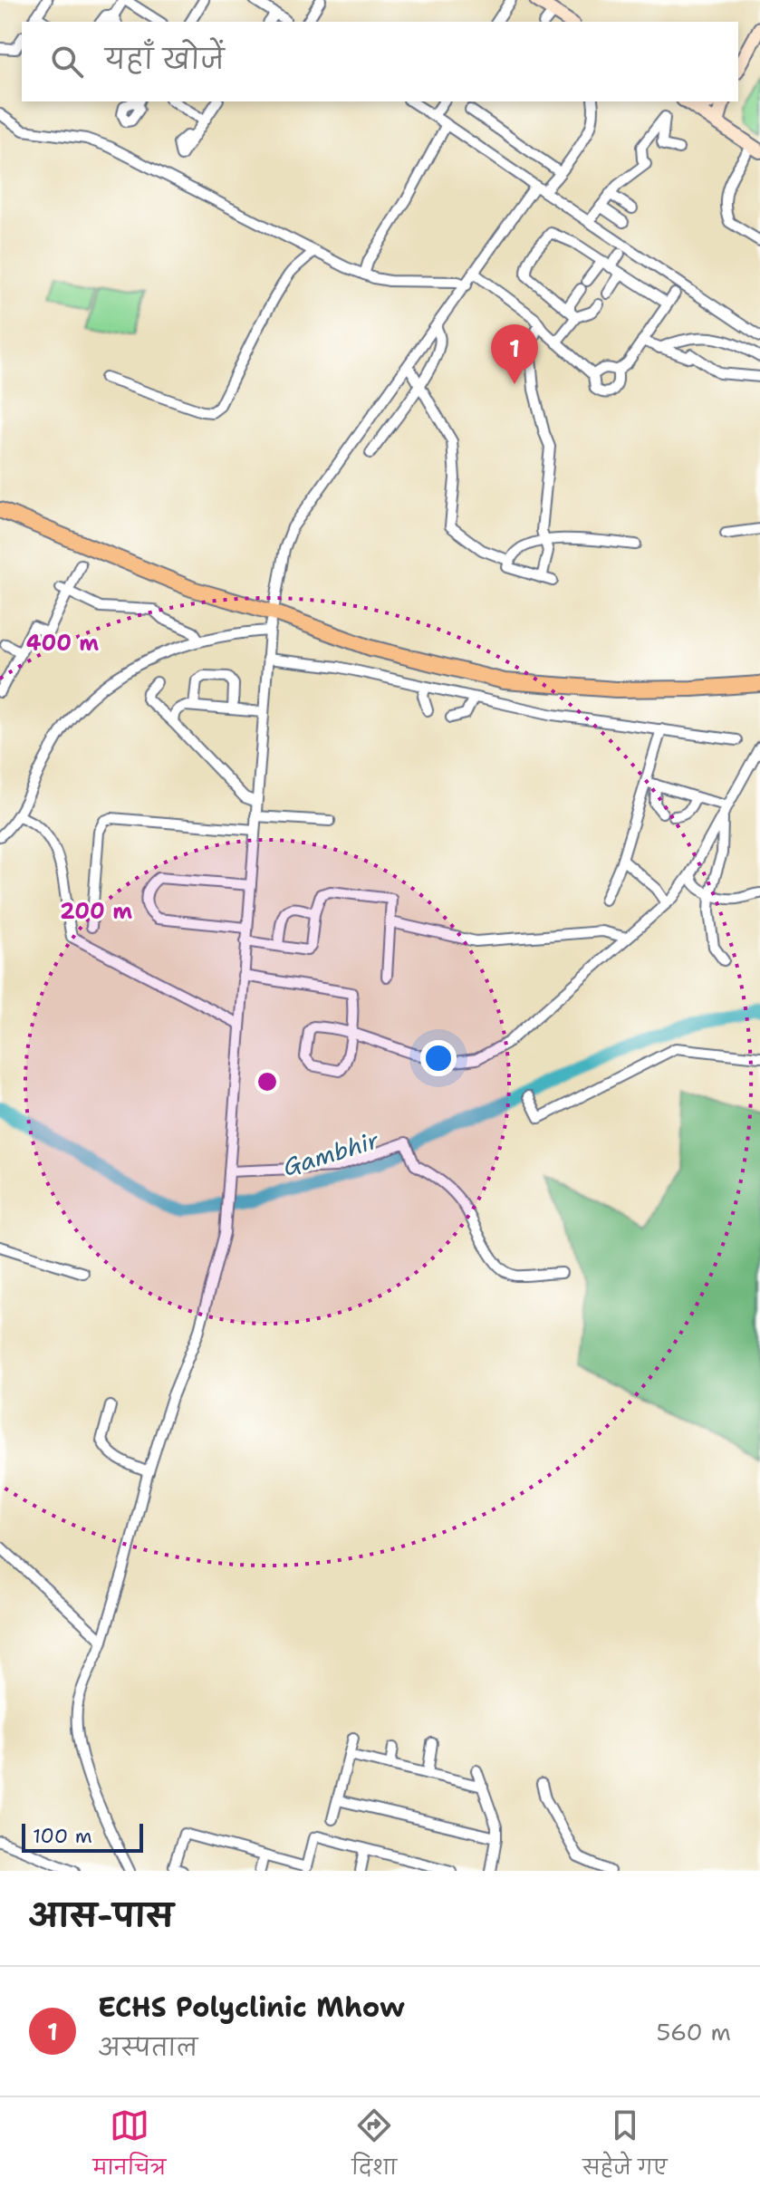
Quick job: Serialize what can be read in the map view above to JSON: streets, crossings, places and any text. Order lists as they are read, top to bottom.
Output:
{
  "water": ["Gambhir"],
  "scale_bar": "100 m",
  "page": {
    "search": "यहाँ खोजें",
    "pins": "1",
    "scale": "100 m",
    "heading": "आस-पास",
    "list": [
      {
        "mark": "1",
        "name": "ECHS Polyclinic Mhow",
        "note": "अस्पताल",
        "value": "560 m"
      }
    ],
    "nav": ["मानचित्र", "दिशा", "सहेजे गए"]
  },
  "rings": ["400 m", "200 m"]
}
